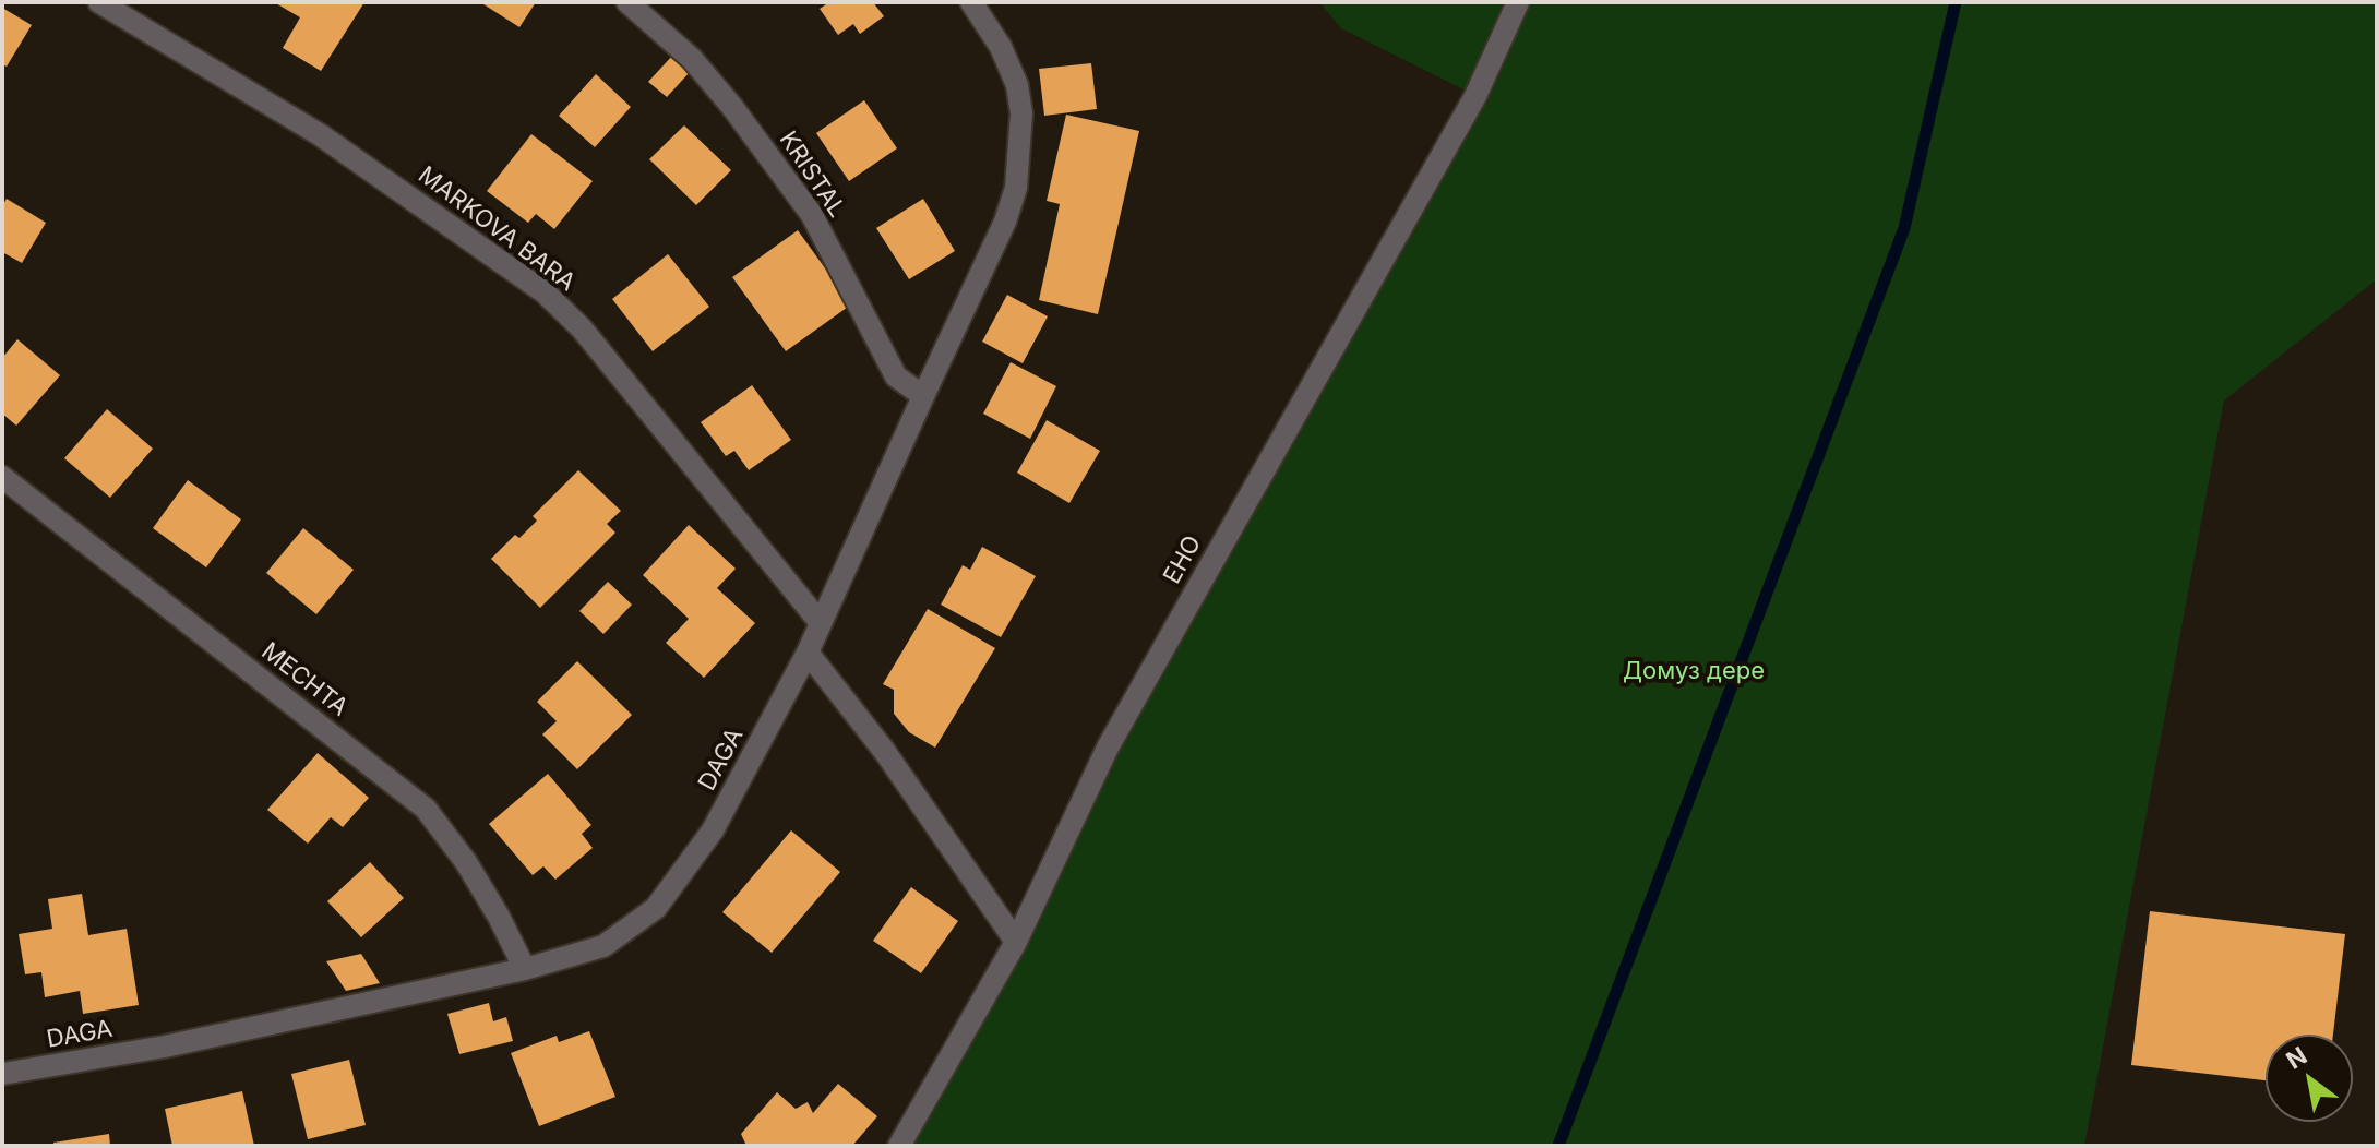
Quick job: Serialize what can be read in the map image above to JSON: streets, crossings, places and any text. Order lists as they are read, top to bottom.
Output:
{
  "streets": {
    "street": [
      "KRISTAL",
      "MARKOVA BARA",
      "EHO",
      "MECHTA",
      "DAGA"
    ]
  },
  "crossings": [
    ["KRISTAL", "DAGA"],
    ["MARKOVA BARA", "DAGA"],
    ["MECHTA", "DAGA"]
  ],
  "parks": ["Домуз дере"],
  "north": "top left"
}
